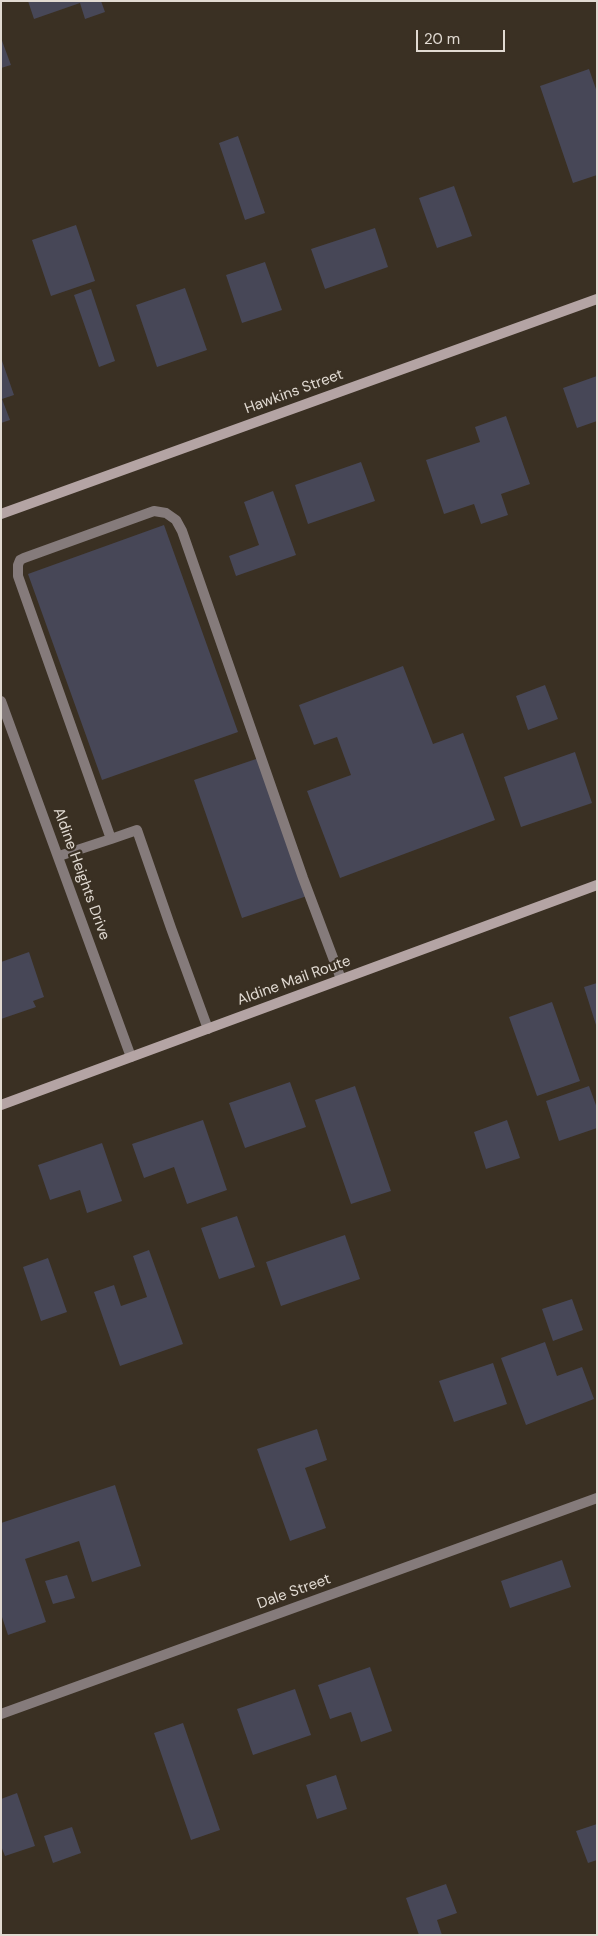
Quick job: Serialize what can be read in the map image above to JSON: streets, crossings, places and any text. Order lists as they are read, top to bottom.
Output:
{
  "streets": {
    "main road": ["Hawkins Street", "Aldine Mail Route"],
    "street": ["Aldine Heights Drive", "Dale Street"]
  },
  "crossings": [
    ["Aldine Heights Drive", "Aldine Mail Route"]
  ],
  "scale_bar": "20 m"
}
